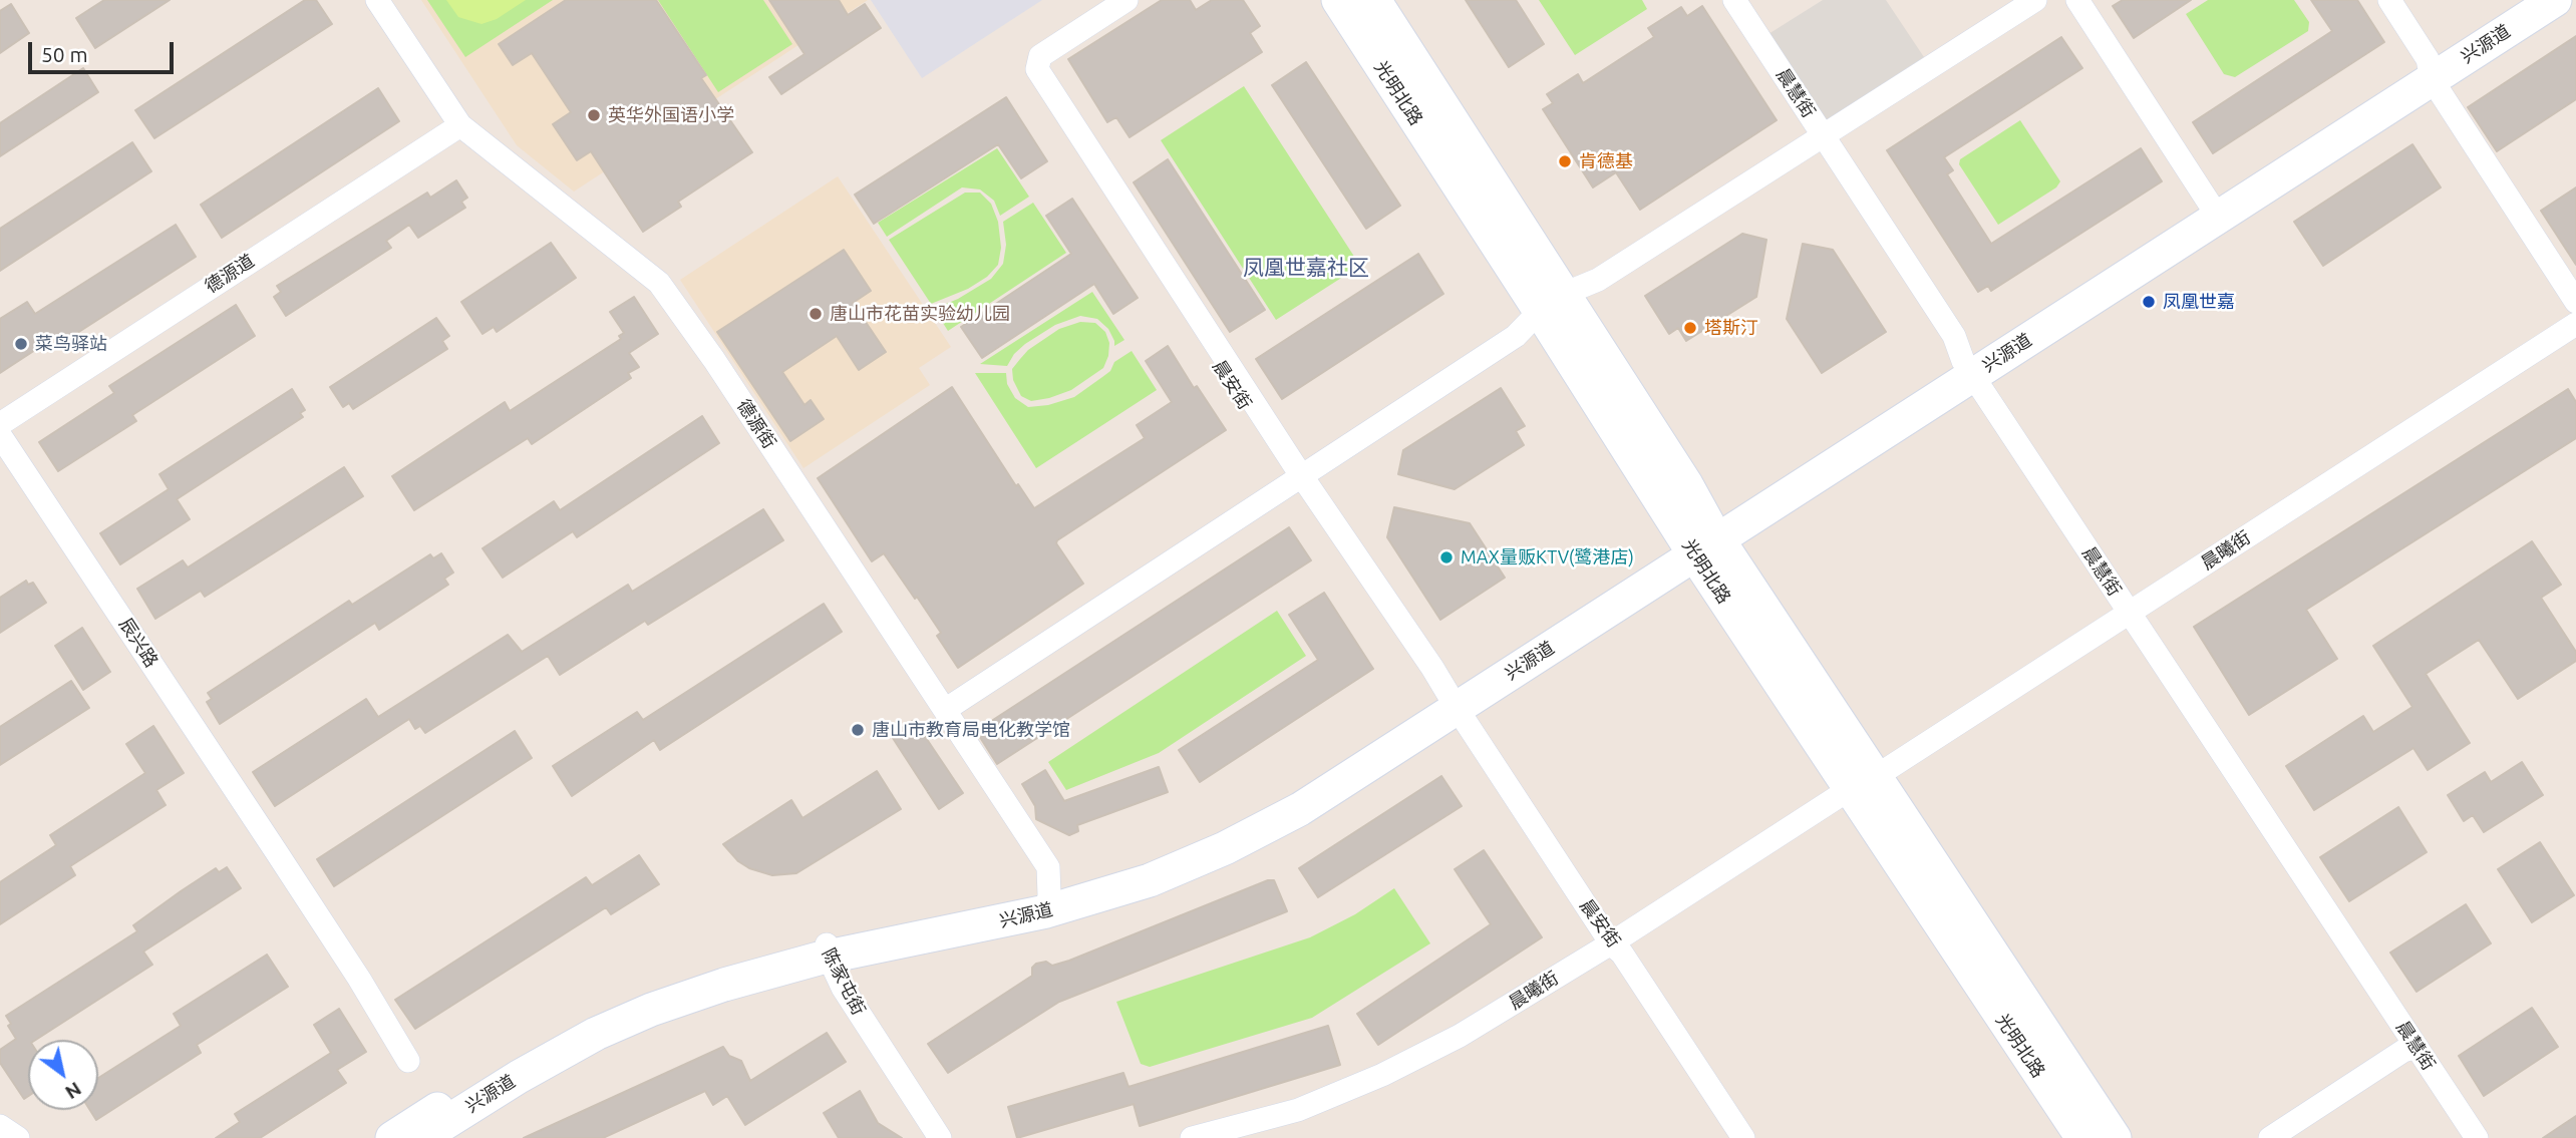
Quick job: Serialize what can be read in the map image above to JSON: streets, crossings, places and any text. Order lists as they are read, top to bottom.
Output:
{
  "streets": {
    "main road": ["兴源道", "光明北路"],
    "street": [
      "晨慧街",
      "德源道",
      "晨安街",
      "德源街",
      "晨曦街",
      "辰兴路",
      "陈家屯街"
    ]
  },
  "crossings": [
    ["兴源道", "光明北路"],
    ["兴源道", "晨慧街"],
    ["兴源道", "晨安街"],
    ["兴源道", "德源街"],
    ["兴源道", "陈家屯街"],
    ["光明北路", "晨曦街"],
    ["晨慧街", "晨曦街"],
    ["德源道", "德源街"],
    ["晨安街", "晨曦街"]
  ],
  "districts": ["凤凰世嘉社区"],
  "places": [
    "英华外国语小学",
    "肯德基",
    "凤凰世嘉",
    "唐山市花苗实验幼儿园",
    "塔斯汀",
    "菜鸟驿站",
    "MAX量贩KTV(鹭港店)",
    "唐山市教育局电化教学馆"
  ],
  "scale_bar": "50 m",
  "north": "bottom right"
}
